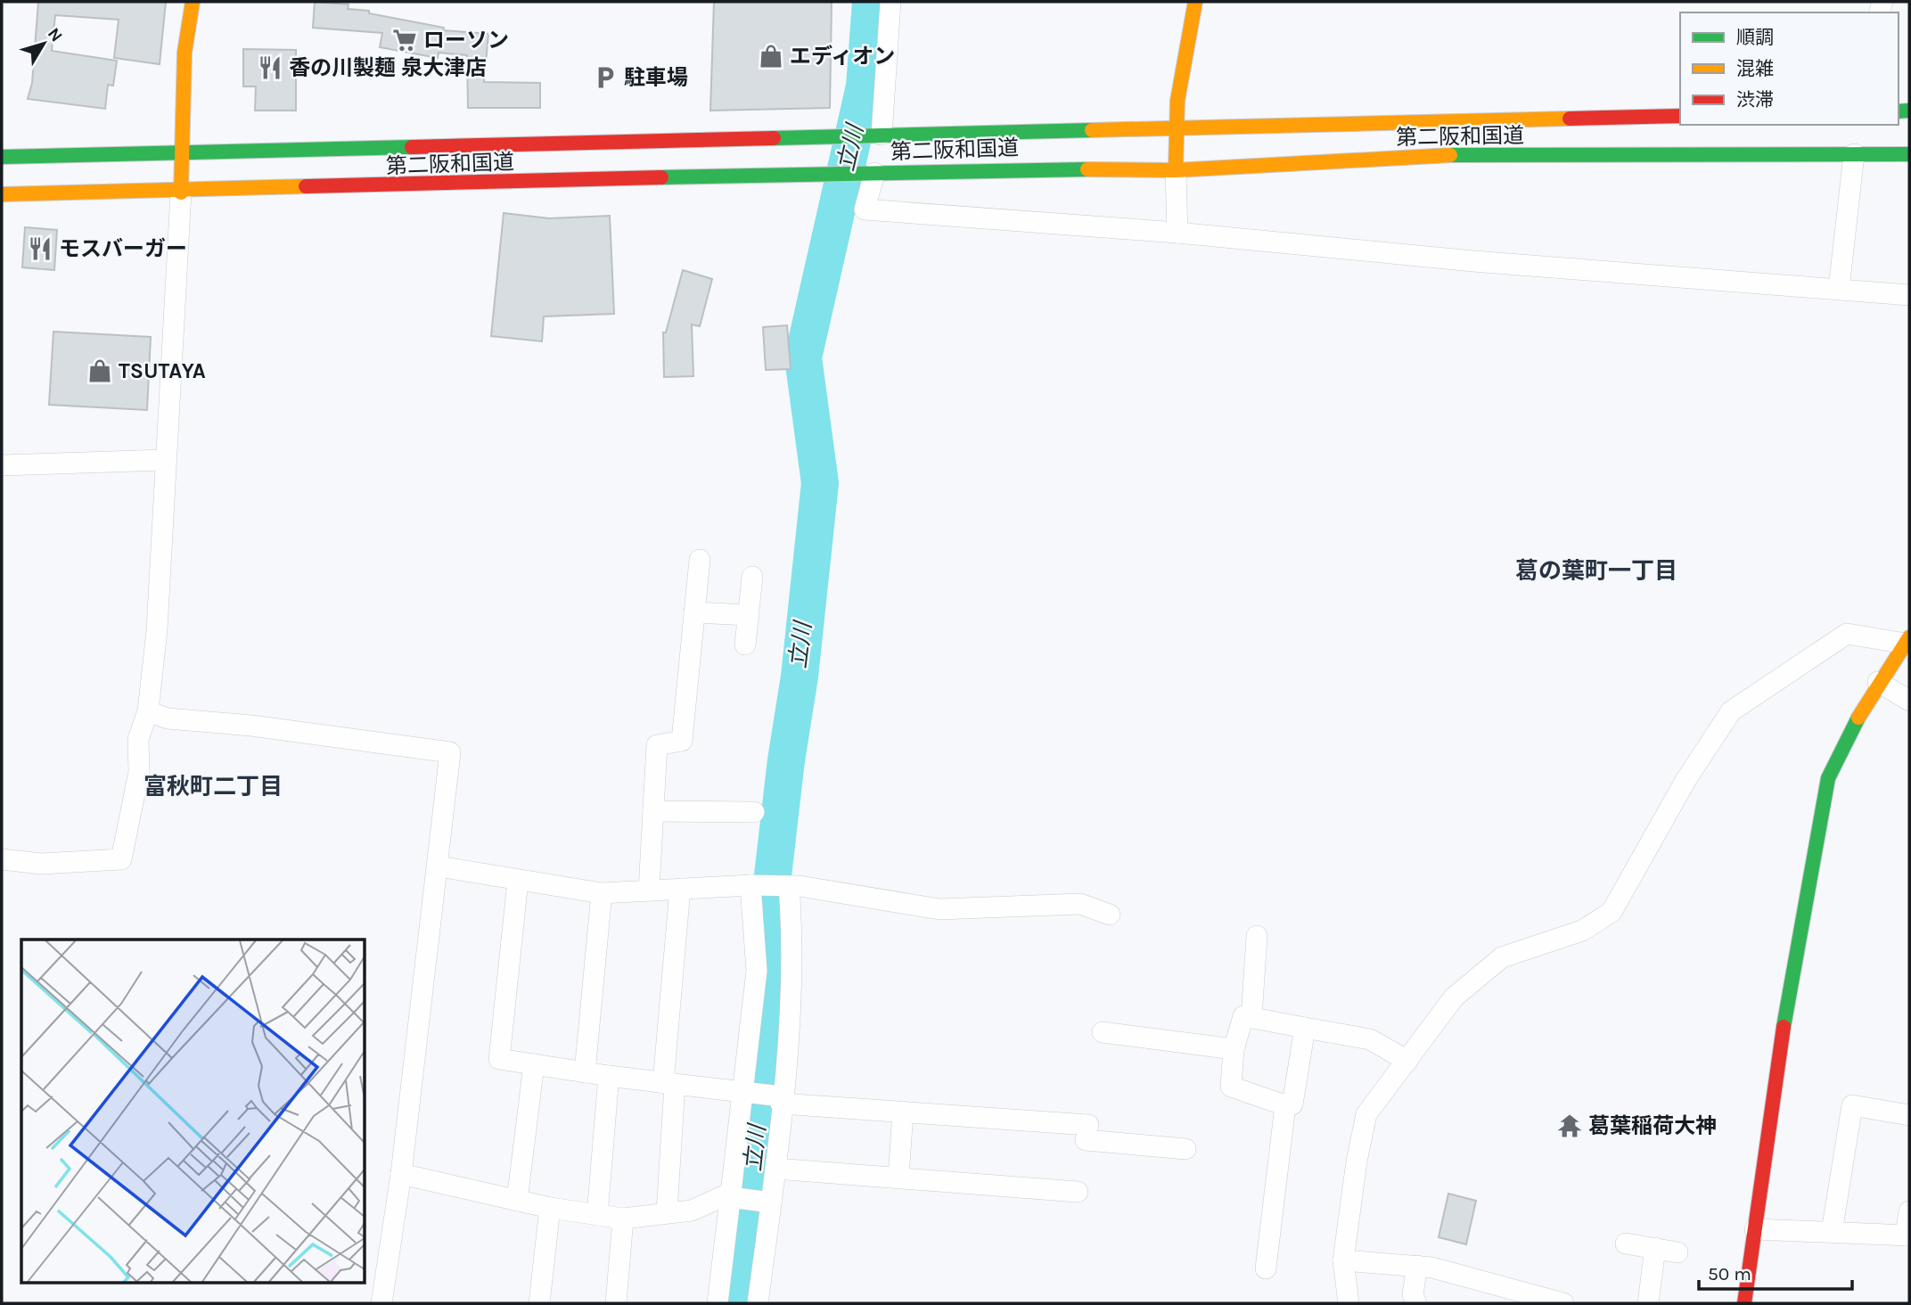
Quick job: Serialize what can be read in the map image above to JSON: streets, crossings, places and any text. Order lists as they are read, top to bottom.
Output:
{
  "streets": {
    "main road": ["第二阪和国道"]
  },
  "districts": ["葛の葉町一丁目", "富秋町二丁目"],
  "water": ["立川"],
  "places": {
    "supermarket": ["ローソン"],
    "shop": ["エディオン", "TSUTAYA"],
    "restaurant": ["香の川製麺 泉大津店", "モスバーガー"],
    "parking": ["駐車場"],
    "temple": ["葛葉稲荷大神"]
  },
  "legend": ["順調", "混雑", "渋滞"],
  "scale_bar": "50 m",
  "north": "top right"
}
